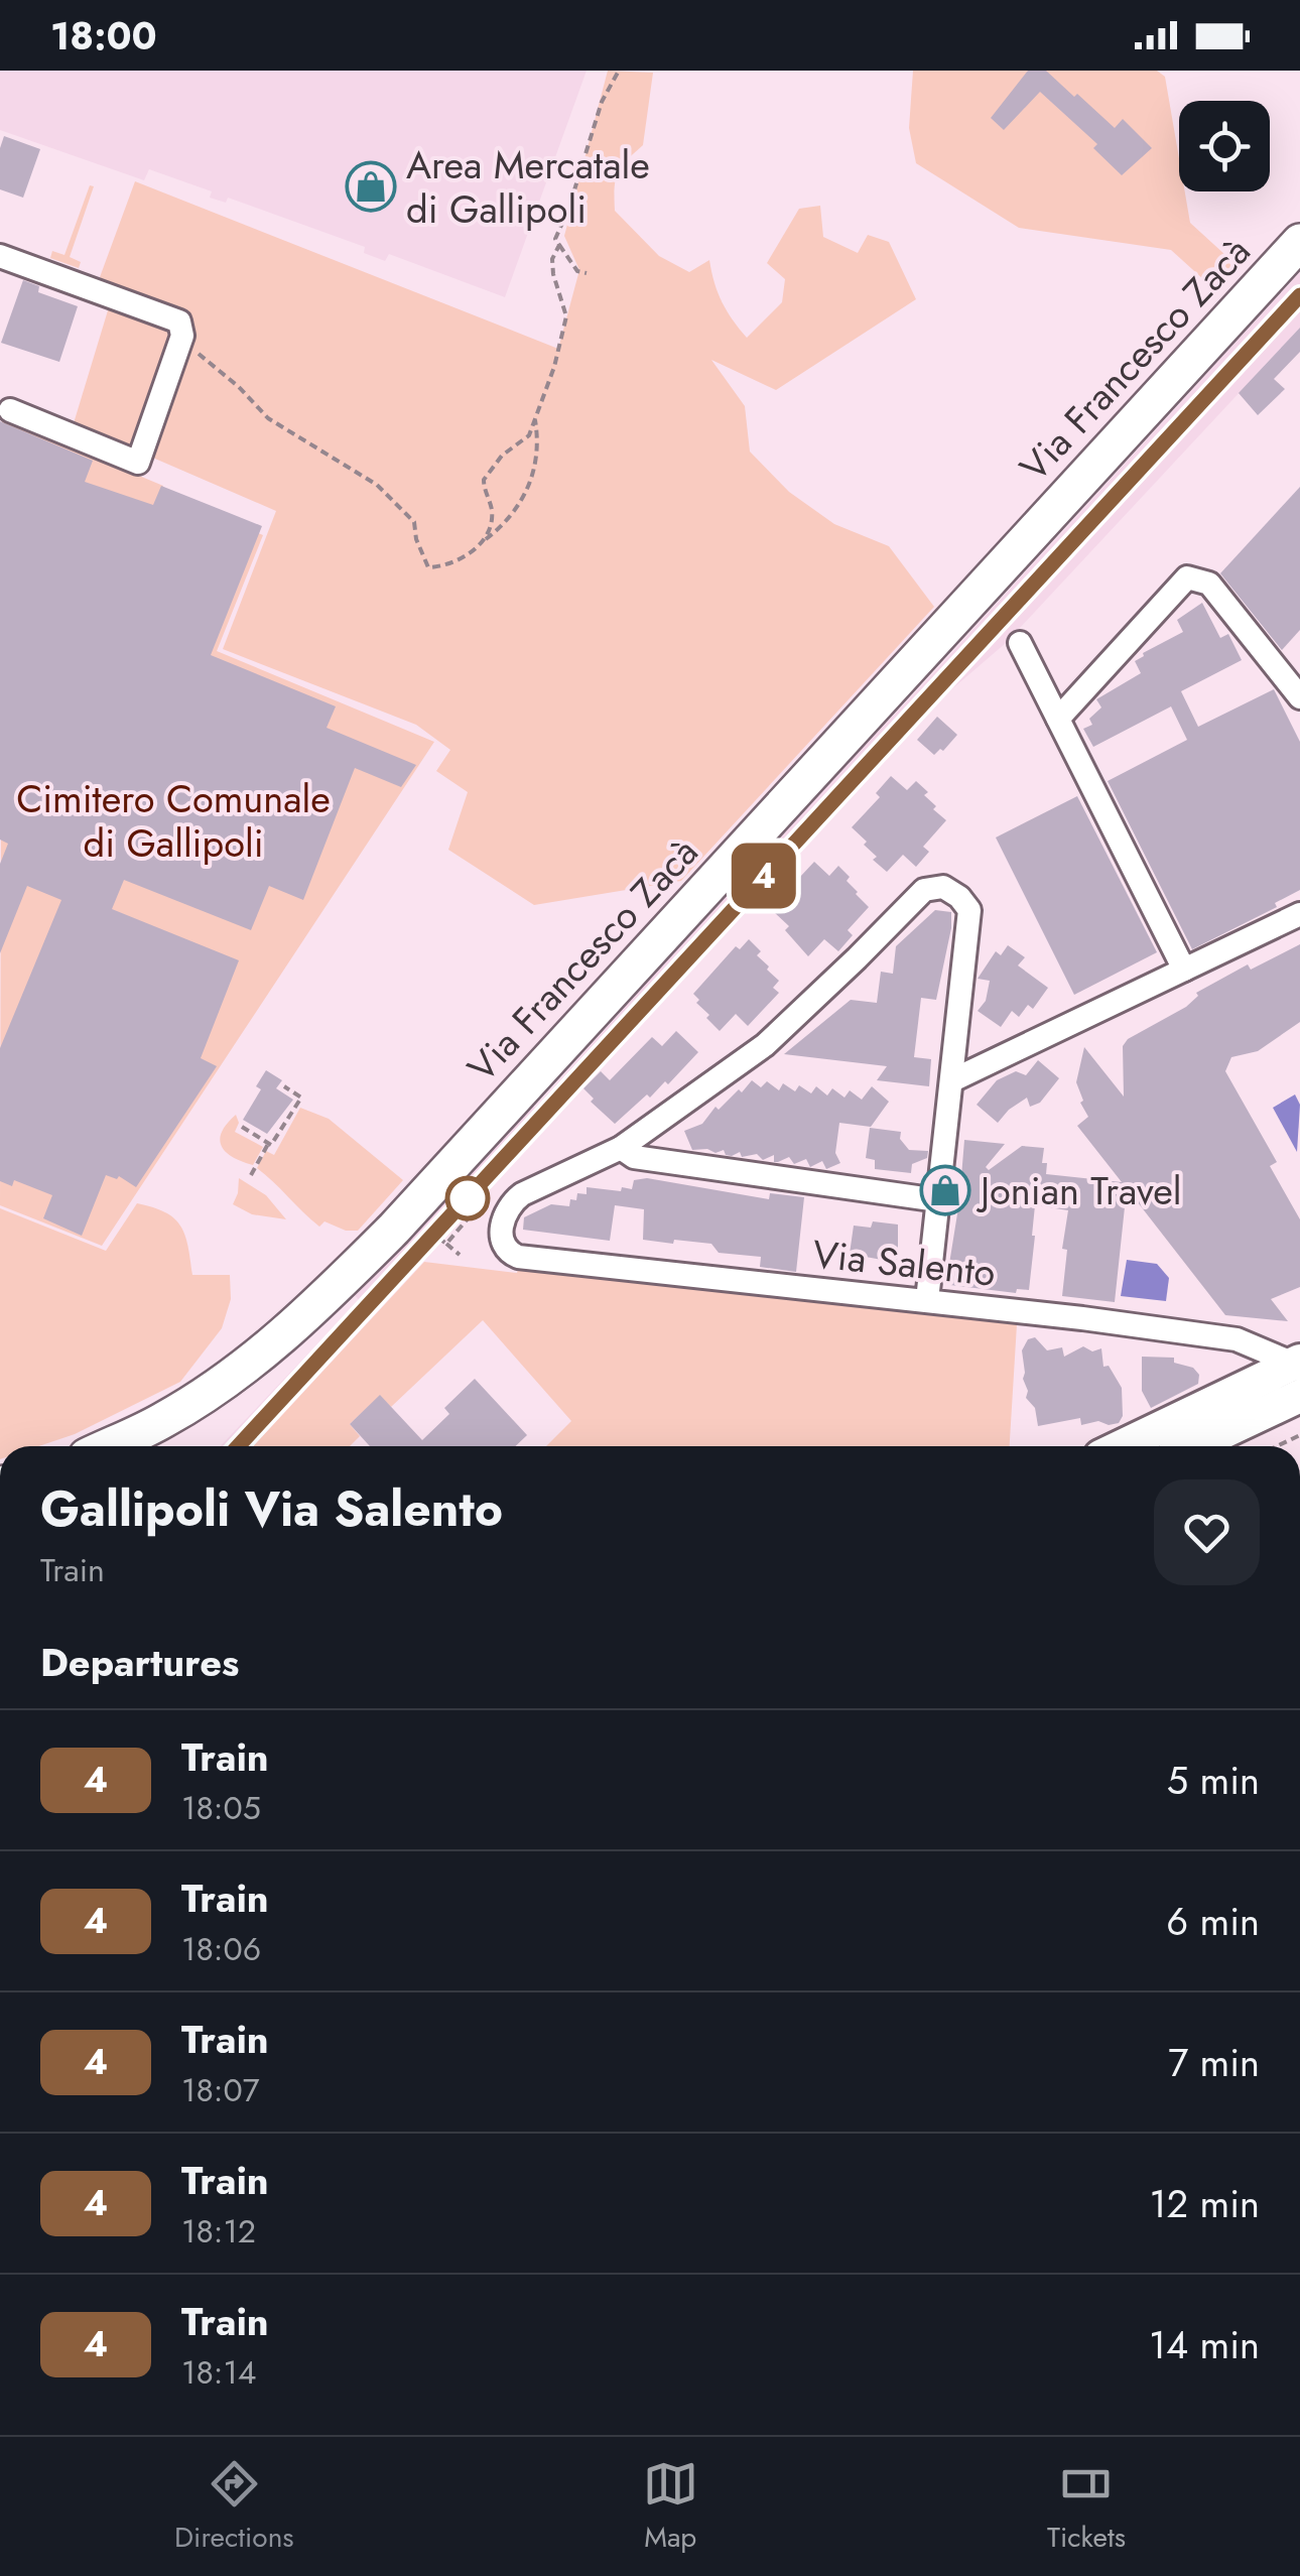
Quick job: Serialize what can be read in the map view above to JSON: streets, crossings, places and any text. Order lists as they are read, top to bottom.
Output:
{
  "streets": {
    "main road": ["Via Francesco Zacà"],
    "street": ["Via Salento"]
  },
  "parks": ["Cimitero Comunale di Gallipoli"],
  "places": {
    "shop": ["Area Mercatale di Gallipoli", "Jonian Travel"]
  },
  "page": {
    "status": "18:00",
    "on_map": "4",
    "heading": [
      ["Gallipoli Via Salento", "Train"],
      "Departures"
    ],
    "list": [
      {
        "mark": "4",
        "name": "Train",
        "note": "18:05",
        "value": "5 min"
      },
      {
        "mark": "4",
        "name": "Train",
        "note": "18:06",
        "value": "6 min"
      },
      {
        "mark": "4",
        "name": "Train",
        "note": "18:07",
        "value": "7 min"
      },
      {
        "mark": "4",
        "name": "Train",
        "note": "18:12",
        "value": "12 min"
      },
      {
        "mark": "4",
        "name": "Train",
        "note": "18:14",
        "value": "14 min"
      }
    ],
    "tabs": ["Directions", "Map", "Tickets"]
  }
}
